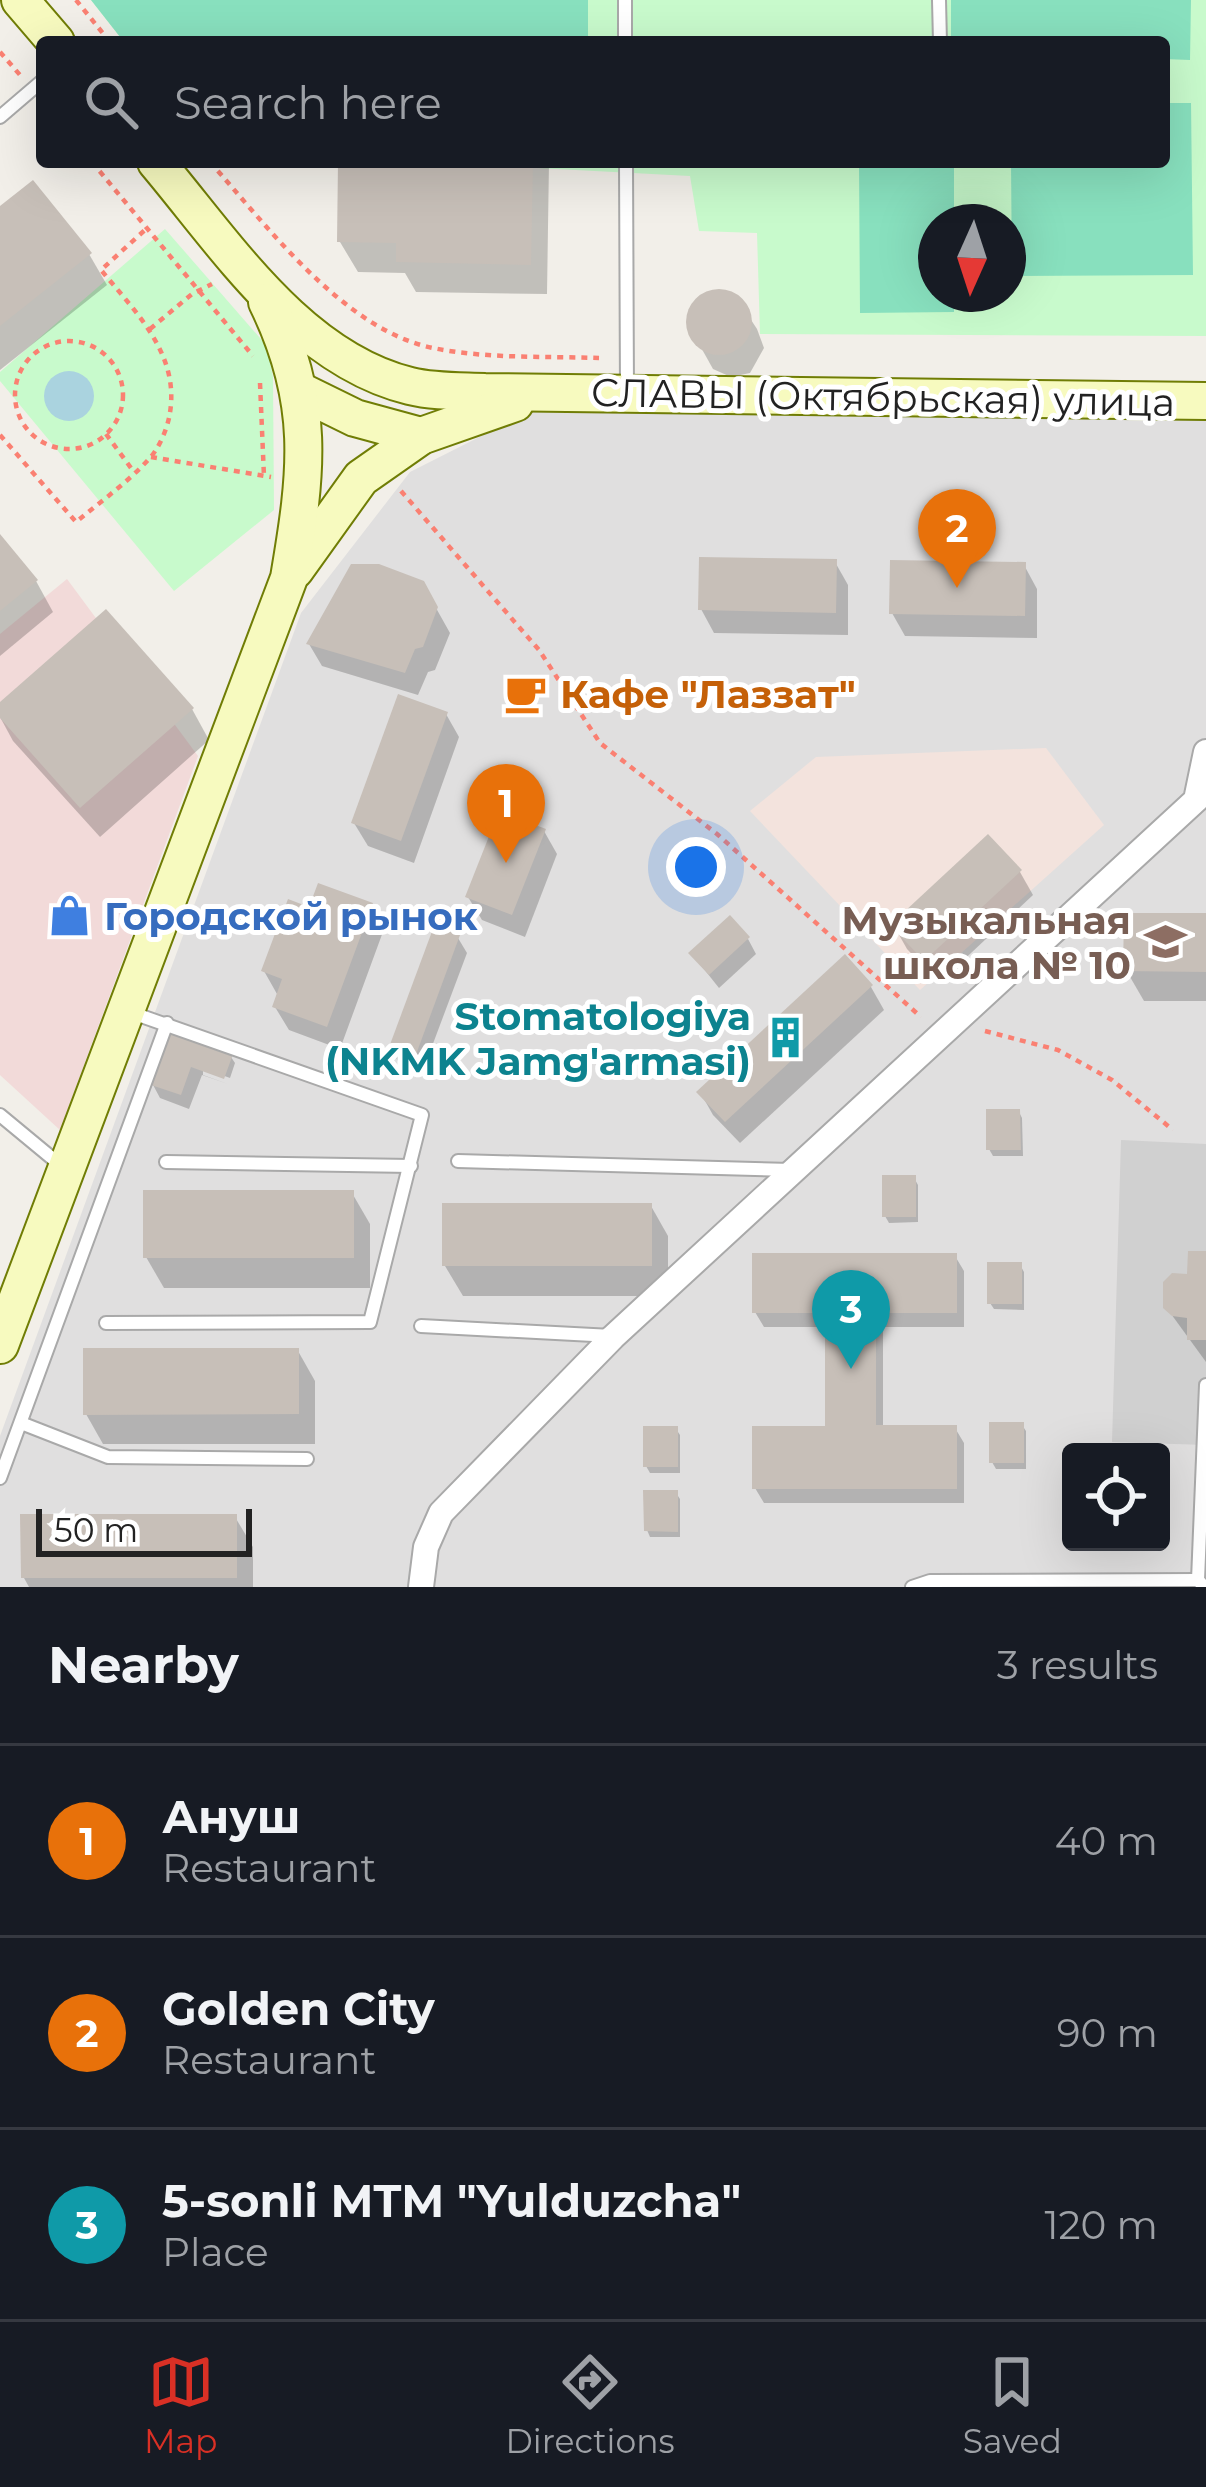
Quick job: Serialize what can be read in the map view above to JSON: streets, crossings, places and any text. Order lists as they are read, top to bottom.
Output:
{
  "streets": {
    "main road": ["СЛАВЫ (Октябрьская) улица"]
  },
  "places": {
    "cafe": ["Кафе \"Лаззат\""],
    "shop": ["Городской рынок"],
    "school or university": ["Музыкальная школа № 10"],
    "building": ["Stomatologiya (NKMK Jamg'armasi)"]
  },
  "scale_bar": "50 m",
  "north": "bottom",
  "page": {
    "search": "Search here",
    "pins": ["2", "1", "3"],
    "scale": "50 m",
    "heading": ["Nearby", "3 results"],
    "list": [
      {
        "mark": "1",
        "name": "Ануш",
        "note": "Restaurant",
        "value": "40 m"
      },
      {
        "mark": "2",
        "name": "Golden City",
        "note": "Restaurant",
        "value": "90 m"
      },
      {
        "mark": "3",
        "name": "5-sonli MTM \"Yulduzcha\"",
        "note": "Place",
        "value": "120 m"
      }
    ],
    "nav": ["Map", "Directions", "Saved"]
  }
}
